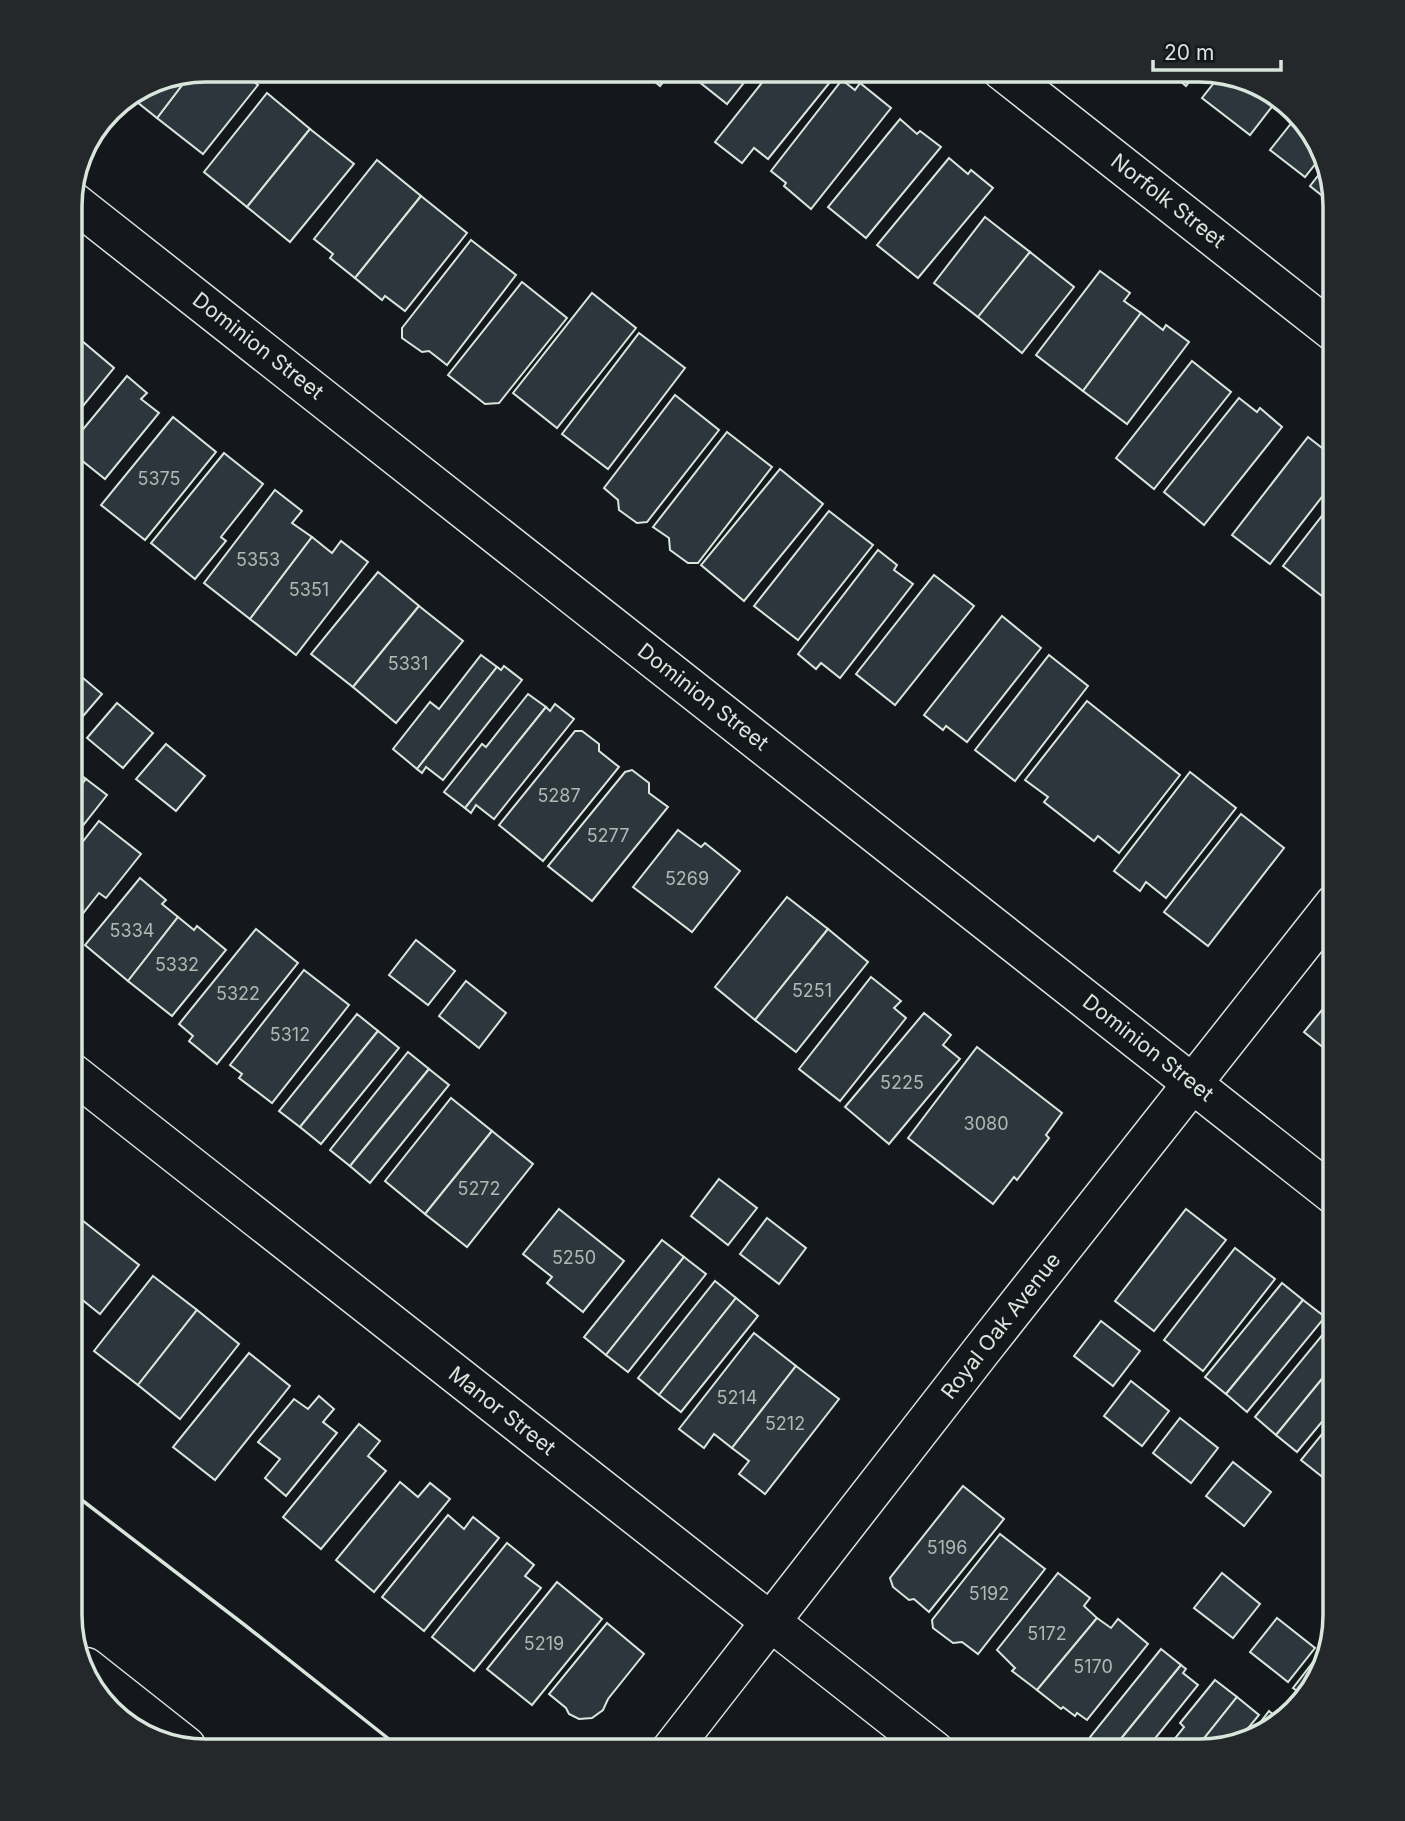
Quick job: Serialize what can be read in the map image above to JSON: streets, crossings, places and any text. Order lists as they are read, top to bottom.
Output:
{
  "streets": {
    "main road": [
      "Norfolk Street",
      "Dominion Street",
      "Royal Oak Avenue",
      "Manor Street"
    ]
  },
  "crossings": [
    ["Dominion Street", "Royal Oak Avenue"],
    ["Royal Oak Avenue", "Manor Street"]
  ],
  "house_numbers": [
    "5375",
    "5353",
    "5351",
    "5331",
    "5287",
    "5277",
    "5269",
    "5334",
    "5332",
    "5251",
    "5322",
    "5312",
    "5225",
    "3080",
    "5272",
    "5250",
    "5214",
    "5212",
    "5196",
    "5192",
    "5172",
    "5219",
    "5170"
  ],
  "scale_bar": "20 m"
}
